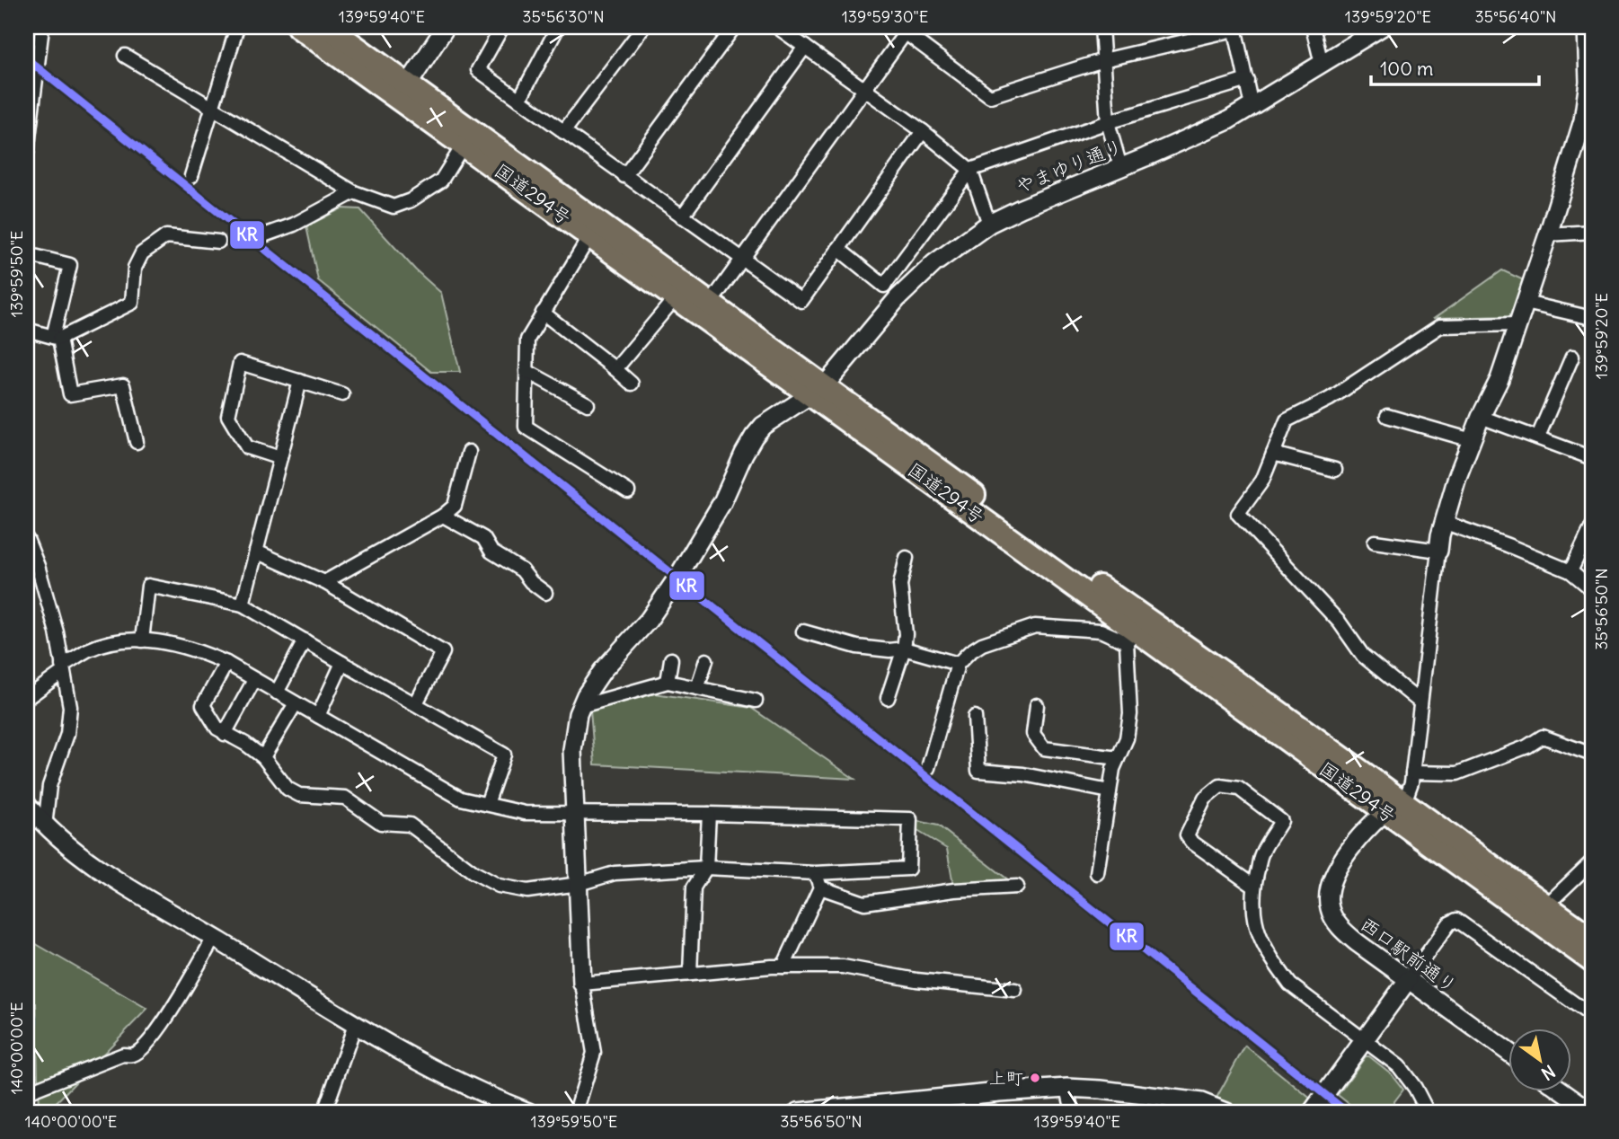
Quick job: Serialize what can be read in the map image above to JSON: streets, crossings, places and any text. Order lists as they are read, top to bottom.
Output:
{
  "streets": {
    "highway": ["国道294号"],
    "street": ["やまゆり通り", "西口駅前通り"]
  },
  "crossings": [
    ["やまゆり通り", "国道294号"],
    ["国道294号", "西口駅前通り"]
  ],
  "places": ["上町"],
  "lines": ["transit line KR"],
  "scale_bar": "100 m",
  "north": "bottom right",
  "coordinates": [
    "139°59'40\"E",
    "35°56'30\"N",
    "139°59'30\"E",
    "139°59'20\"E",
    "35°56'40\"N",
    "139°59'50\"E",
    "35°56'50\"N",
    "140°00'00\"E"
  ]
}
